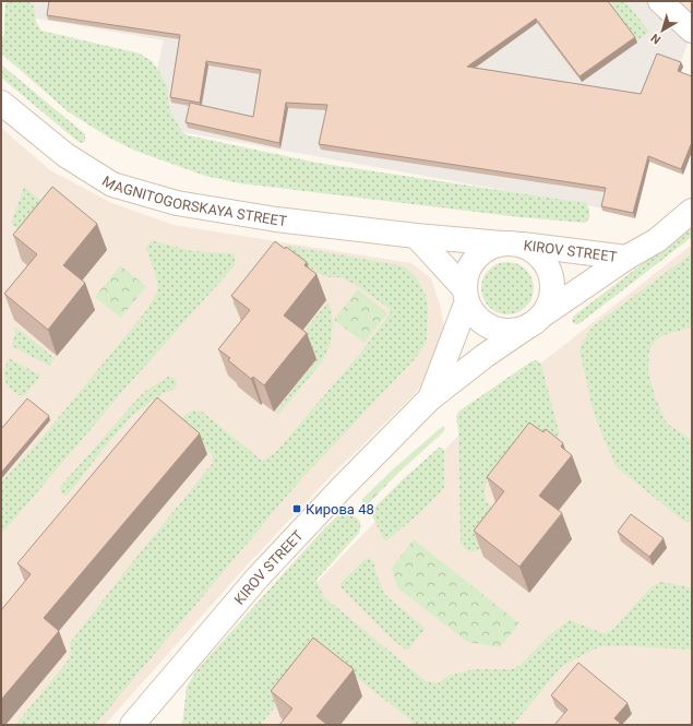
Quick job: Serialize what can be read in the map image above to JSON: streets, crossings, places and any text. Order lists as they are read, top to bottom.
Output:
{
  "streets": {
    "main road": ["MAGNITOGORSKAYA STREET", "KIROV STREET"]
  },
  "crossings": [
    ["MAGNITOGORSKAYA STREET", "KIROV STREET"]
  ],
  "places": {
    "transit": ["Кирова 48"]
  },
  "north": "bottom left"
}
